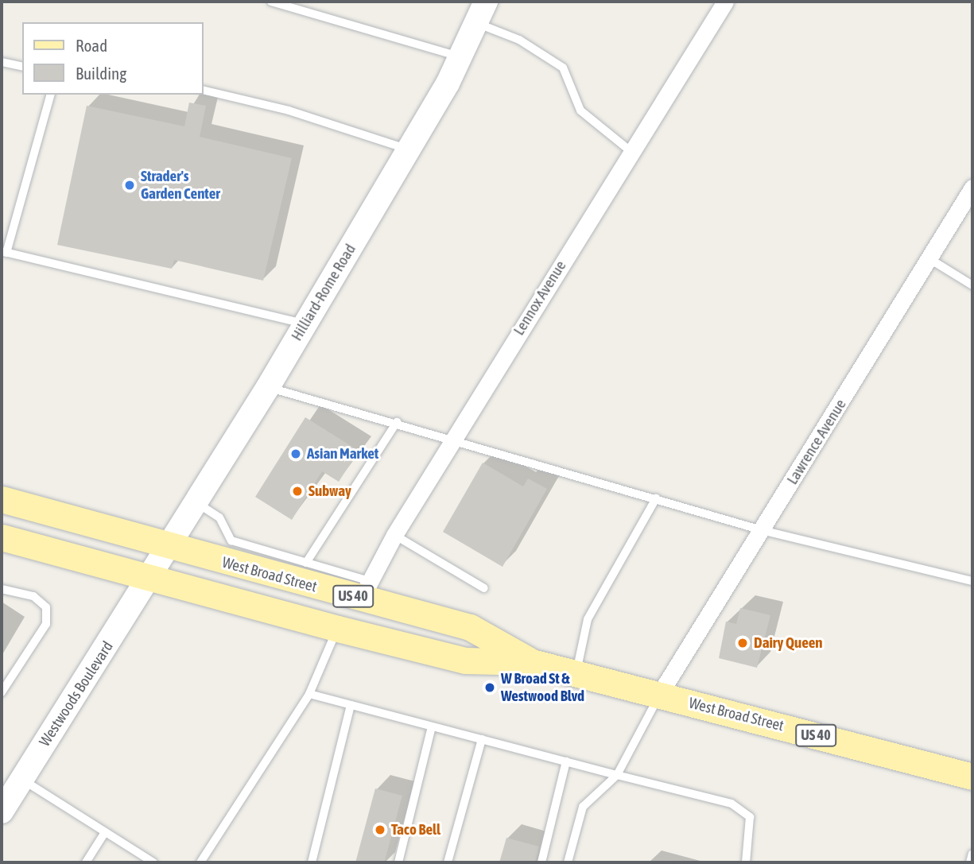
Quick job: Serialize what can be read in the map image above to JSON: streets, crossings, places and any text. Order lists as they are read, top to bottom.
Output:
{
  "streets": {
    "main road": [
      "Hilliard-Rome Road",
      "West Broad Street",
      "US 40",
      "Westwoods Boulevard"
    ],
    "street": ["Lennox Avenue", "Lawrence Avenue"]
  },
  "crossings": [
    ["Hilliard-Rome Road", "West Broad Street"],
    ["Hilliard-Rome Road", "Westwoods Boulevard"],
    ["Lennox Avenue", "West Broad Street"],
    ["Lawrence Avenue", "West Broad Street"],
    ["West Broad Street", "Westwoods Boulevard"]
  ],
  "places": [
    "Strader's Garden Center",
    "Asian Market",
    "Subway",
    "Dairy Queen",
    "W Broad St & Westwood Blvd",
    "Taco Bell"
  ],
  "legend": ["Road", "Building"]
}
